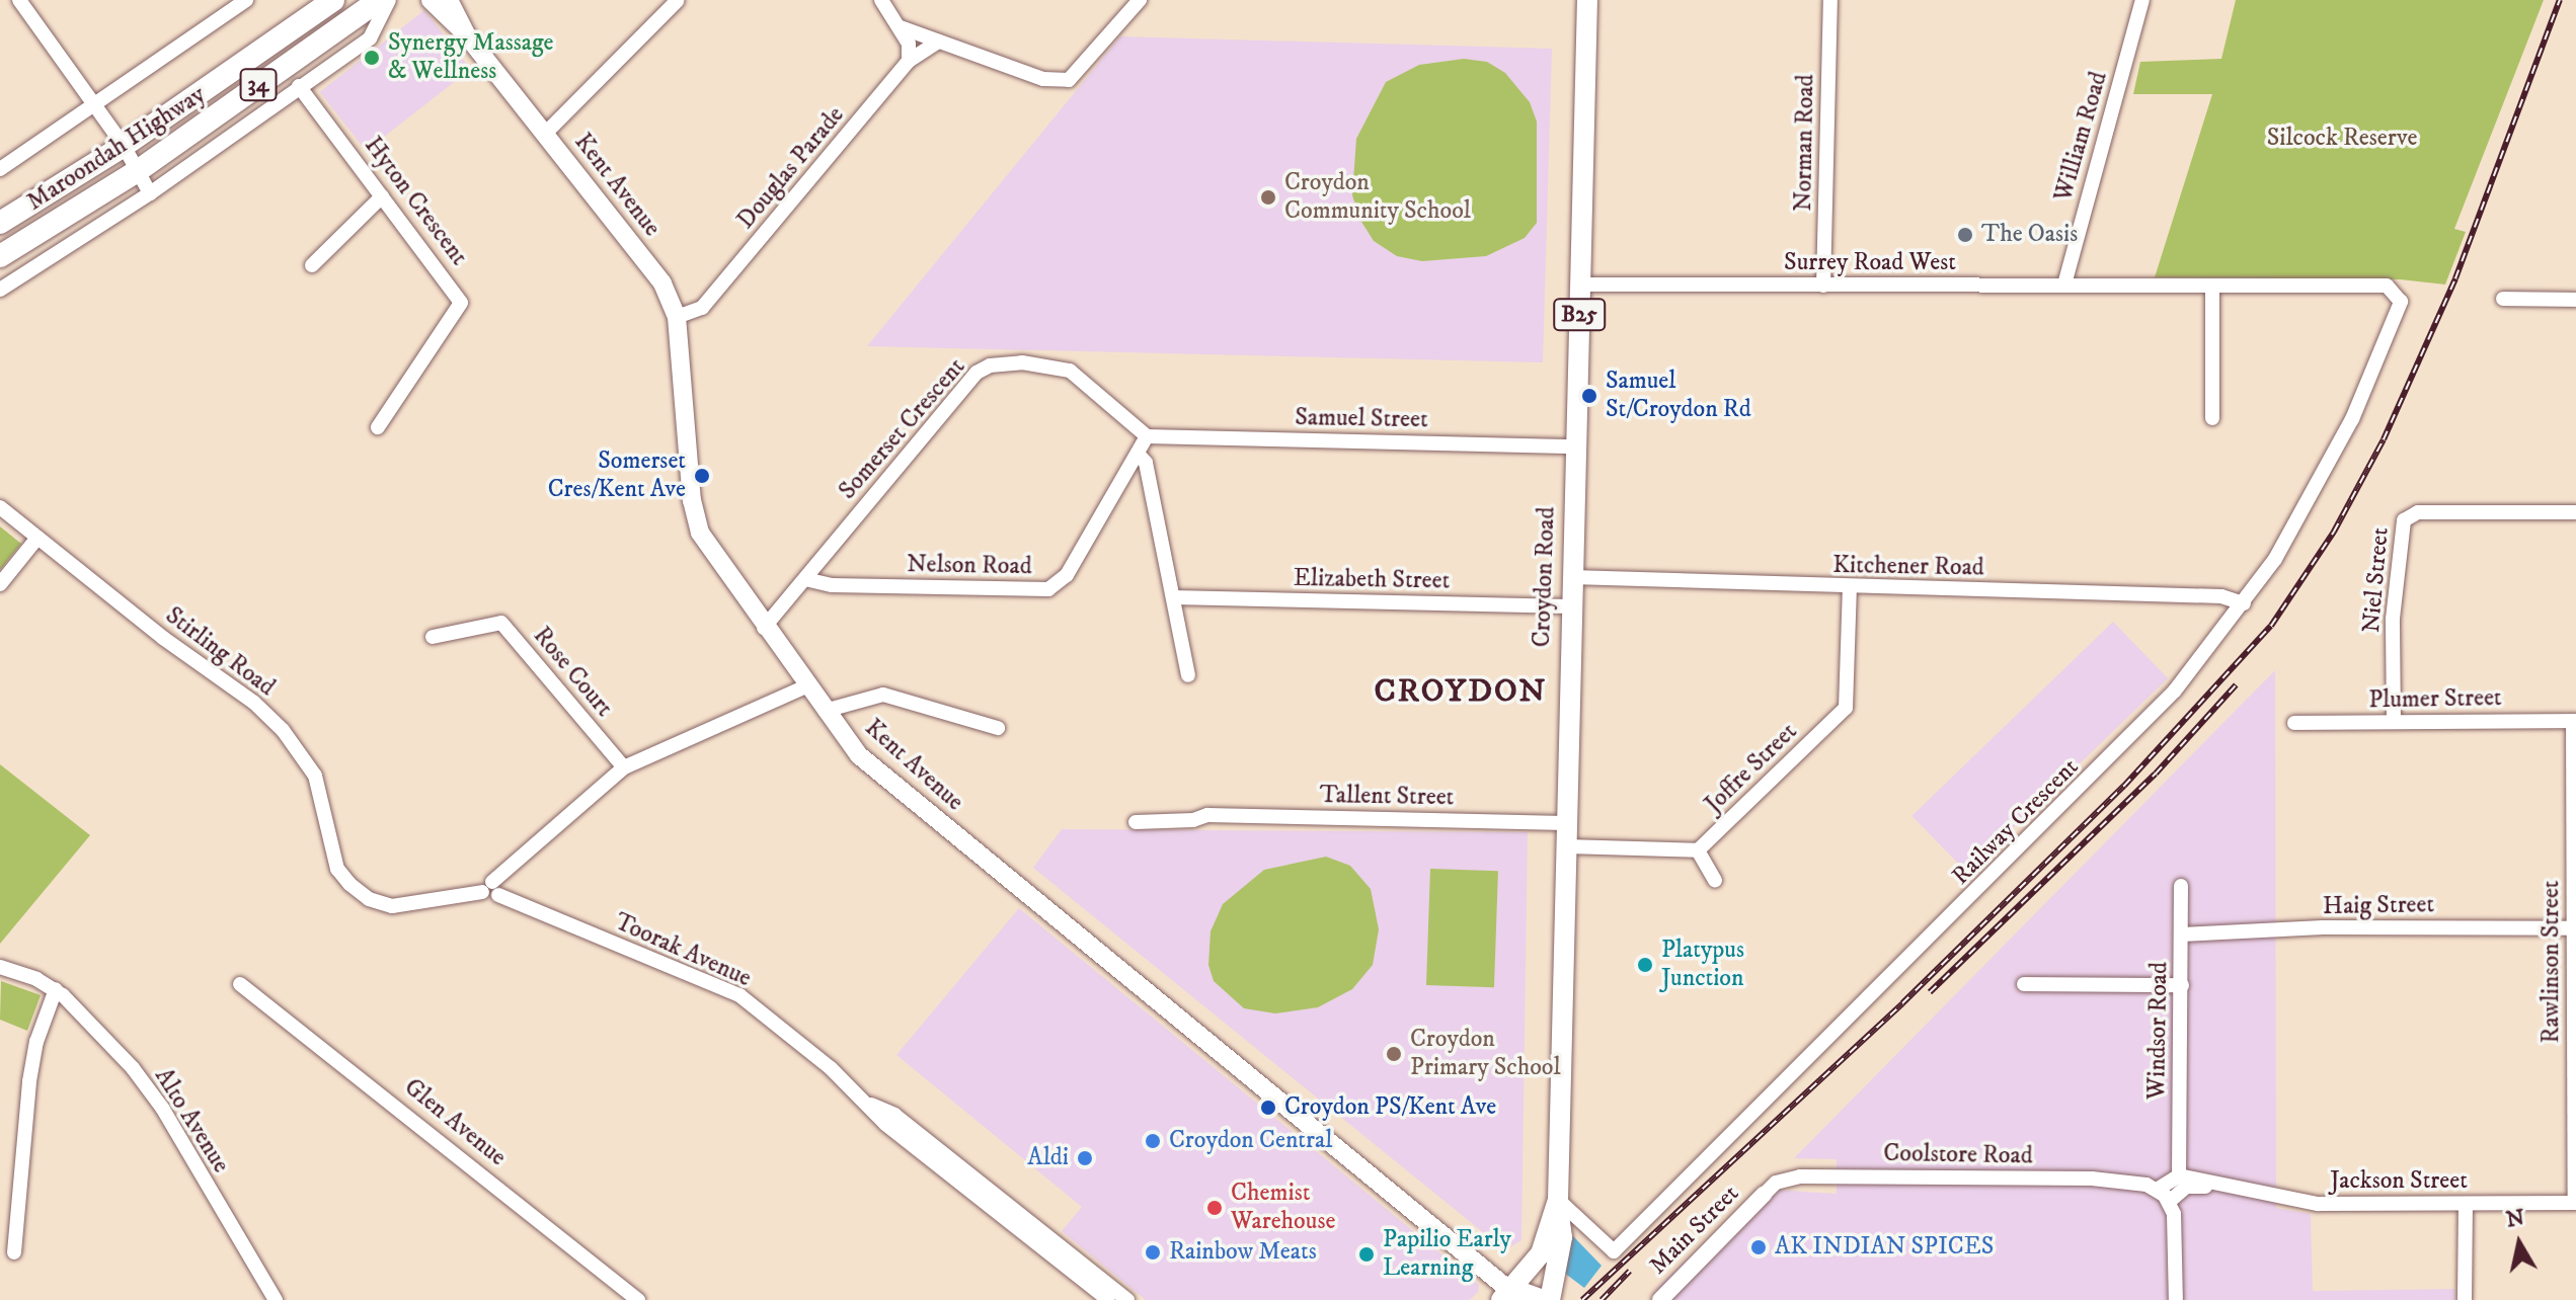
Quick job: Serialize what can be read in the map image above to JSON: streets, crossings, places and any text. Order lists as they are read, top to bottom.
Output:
{
  "streets": {
    "highway": ["34", "Maroondah Highway"],
    "main road": ["Kent Avenue", "B25", "Croydon Road"],
    "street": [
      "William Road",
      "Norman Road",
      "Douglas Parade",
      "Hyton Crescent",
      "Surrey Road West",
      "Samuel Street",
      "Somerset Crescent",
      "Nelson Road",
      "Kitchener Road",
      "Elizabeth Street",
      "Niel Street",
      "Stirling Road",
      "Rose Court",
      "Plumer Street",
      "Joffre Street",
      "Tallent Street",
      "Railway Crescent",
      "Haig Street",
      "Toorak Avenue",
      "Rawlinson Street",
      "Windsor Road",
      "Alto Avenue",
      "Glen Avenue",
      "Coolstore Road",
      "Jackson Street",
      "Main Street"
    ]
  },
  "crossings": [
    ["William Road", "Surrey Road West"],
    ["Norman Road", "Surrey Road West"],
    ["Douglas Parade", "Kent Avenue"],
    ["Kent Avenue", "Somerset Crescent"],
    ["Kent Avenue", "Croydon Road"],
    ["Surrey Road West", "Croydon Road"],
    ["Surrey Road West", "Railway Crescent"],
    ["Samuel Street", "Somerset Crescent"],
    ["Samuel Street", "Nelson Road"],
    ["Samuel Street", "Croydon Road"],
    ["Somerset Crescent", "Nelson Road"],
    ["Kitchener Road", "Croydon Road"],
    ["Kitchener Road", "Joffre Street"],
    ["Kitchener Road", "Railway Crescent"],
    ["Croydon Road", "Elizabeth Street"],
    ["Croydon Road", "Tallent Street"],
    ["Croydon Road", "Railway Crescent"],
    ["Niel Street", "Plumer Street"],
    ["Stirling Road", "Toorak Avenue"],
    ["Plumer Street", "Rawlinson Street"],
    ["Haig Street", "Rawlinson Street"],
    ["Haig Street", "Windsor Road"],
    ["Rawlinson Street", "Jackson Street"],
    ["Coolstore Road", "Main Street"]
  ],
  "districts": ["CROYDON"],
  "parks": ["Silcock Reserve"],
  "places": [
    "Synergy Massage & Wellness",
    "Croydon Community School",
    "The Oasis",
    "Samuel St/Croydon Rd",
    "Somerset Cres/Kent Ave",
    "Platypus Junction",
    "Croydon Primary School",
    "Croydon PS/Kent Ave",
    "Croydon Central",
    "Aldi",
    "Chemist Warehouse",
    "AK INDIAN SPICES",
    "Rainbow Meats",
    "Papilio Early Learning"
  ],
  "north": "top"
}
